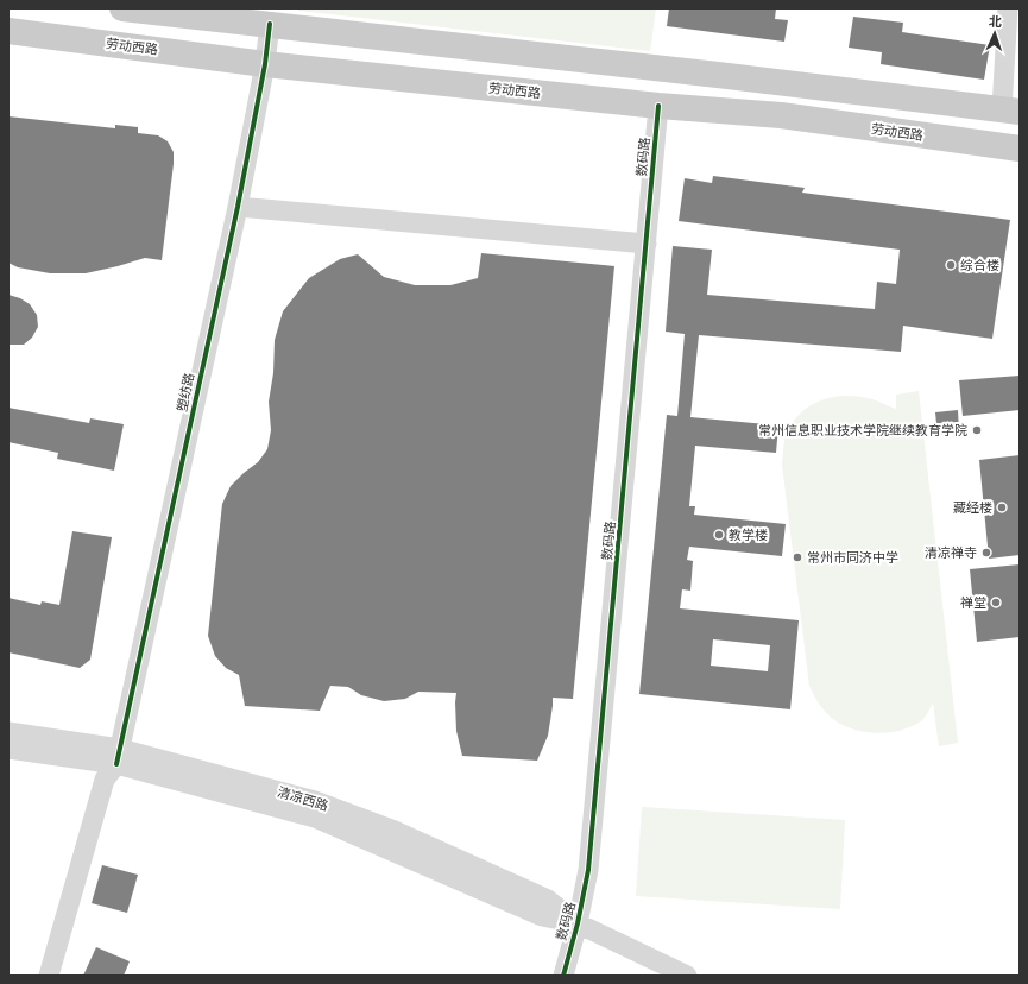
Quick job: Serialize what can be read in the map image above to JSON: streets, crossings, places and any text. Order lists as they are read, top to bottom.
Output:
{
  "streets": {
    "main road": ["劳动西路"],
    "street": ["数码路", "塑纺路", "清凉西路"]
  },
  "crossings": [
    ["劳动西路", "数码路"],
    ["劳动西路", "塑纺路"],
    ["数码路", "清凉西路"],
    ["塑纺路", "清凉西路"]
  ],
  "places": [
    "综合楼",
    "常州信息职业技术学院继续教育学院",
    "藏经楼",
    "教学楼",
    "清凉禅寺",
    "常州市同济中学",
    "禅堂"
  ],
  "north": "top"
}
